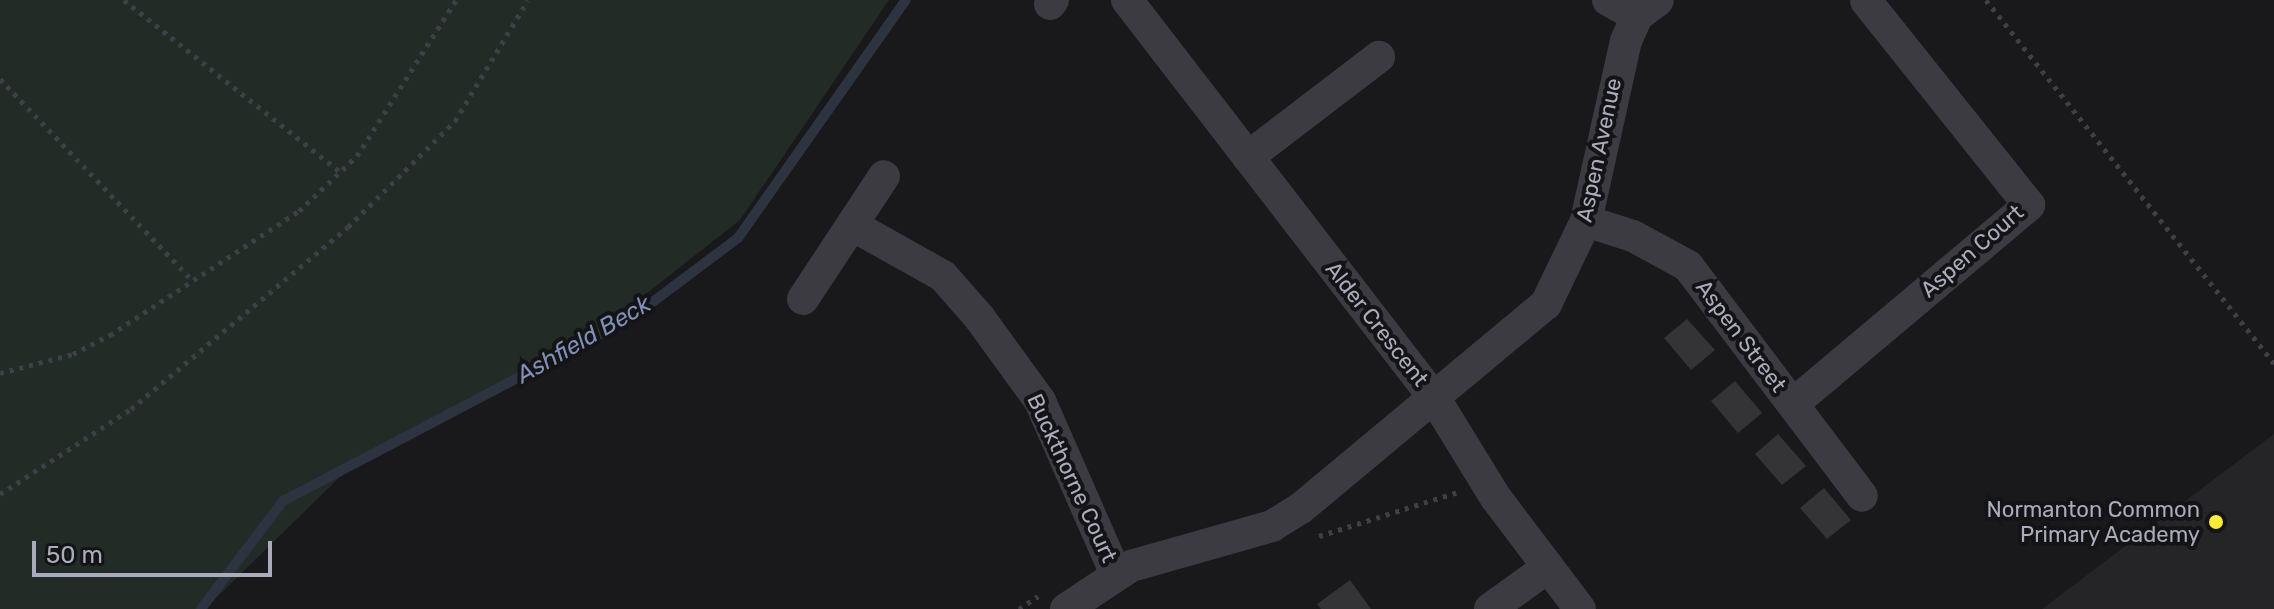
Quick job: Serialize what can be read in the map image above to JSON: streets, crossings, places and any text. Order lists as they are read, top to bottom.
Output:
{
  "streets": {
    "street": [
      "Aspen Avenue",
      "Aspen Court",
      "Alder Crescent",
      "Aspen Street",
      "Buckthorne Court"
    ]
  },
  "crossings": [
    ["Aspen Avenue", "Alder Crescent"],
    ["Aspen Avenue", "Aspen Street"],
    ["Aspen Avenue", "Buckthorne Court"],
    ["Aspen Court", "Aspen Street"]
  ],
  "water": ["Ashfield Beck"],
  "places": ["Normanton Common Primary Academy"],
  "scale_bar": "50 m"
}
